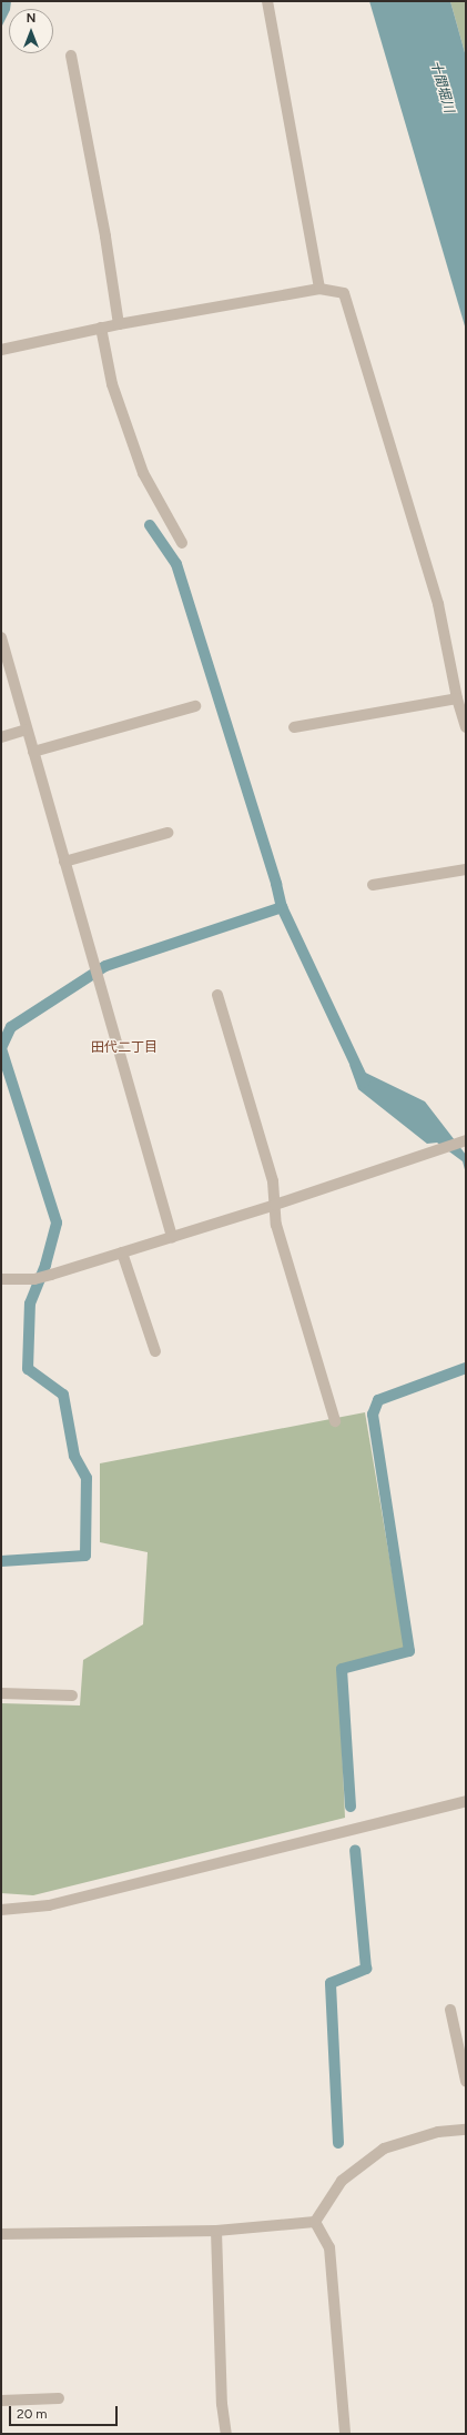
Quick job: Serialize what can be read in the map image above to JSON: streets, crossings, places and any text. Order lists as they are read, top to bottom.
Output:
{
  "districts": ["田代二丁目"],
  "water": ["十間堀川"],
  "scale_bar": "20 m",
  "north": "top"
}
